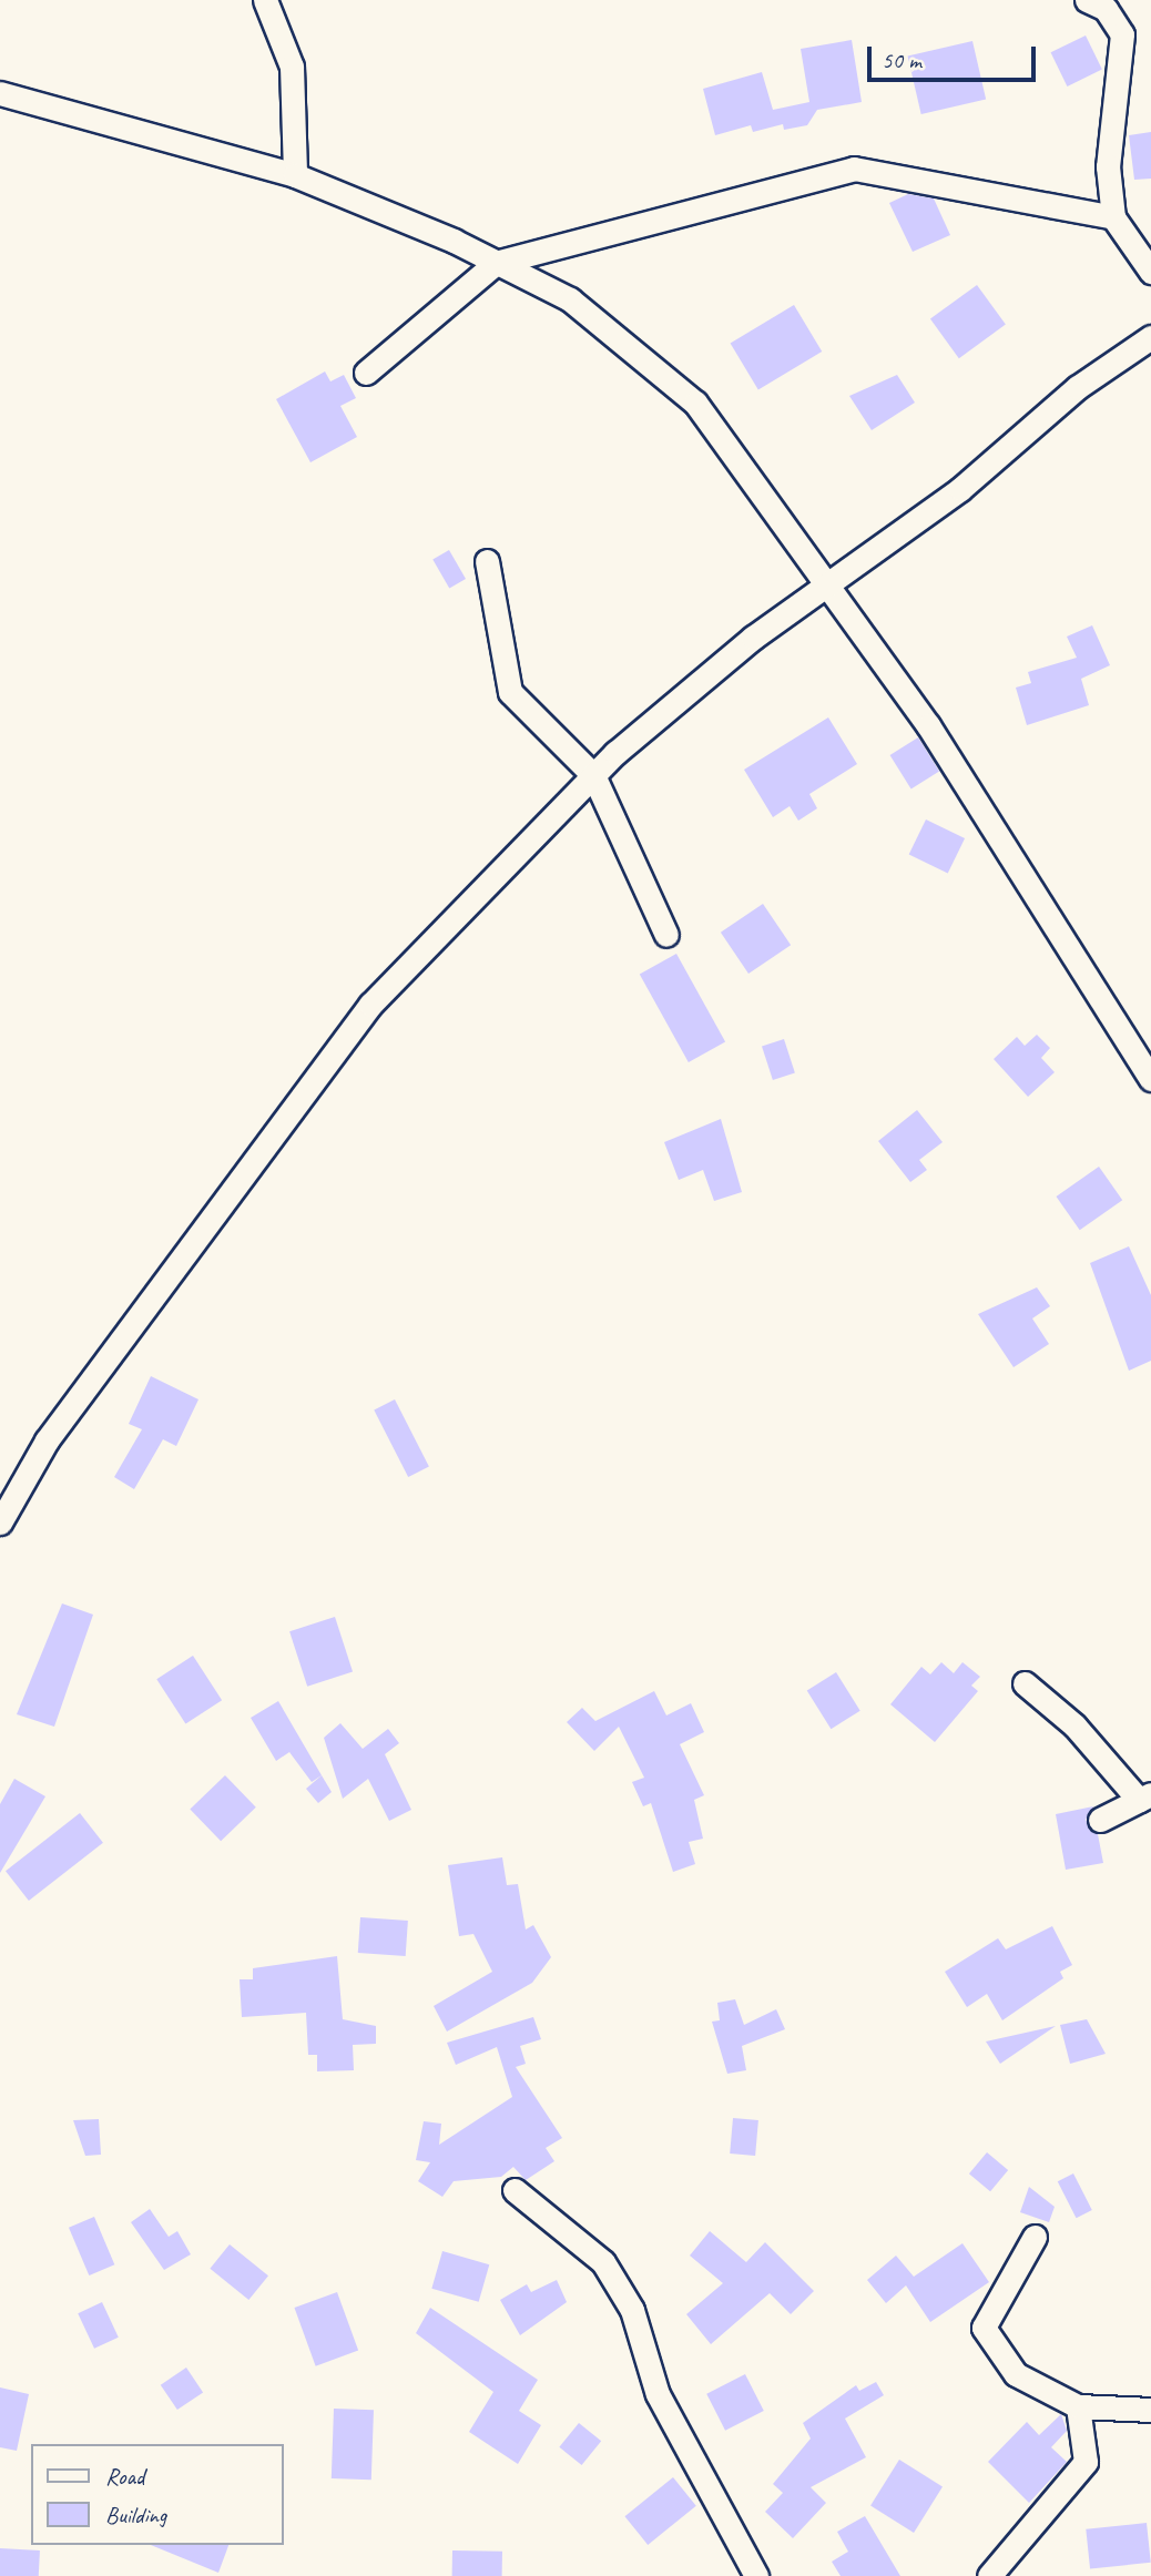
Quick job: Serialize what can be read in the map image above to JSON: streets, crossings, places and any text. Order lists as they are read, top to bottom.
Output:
{
  "legend": ["Road", "Building"],
  "scale_bar": "50 m"
}
